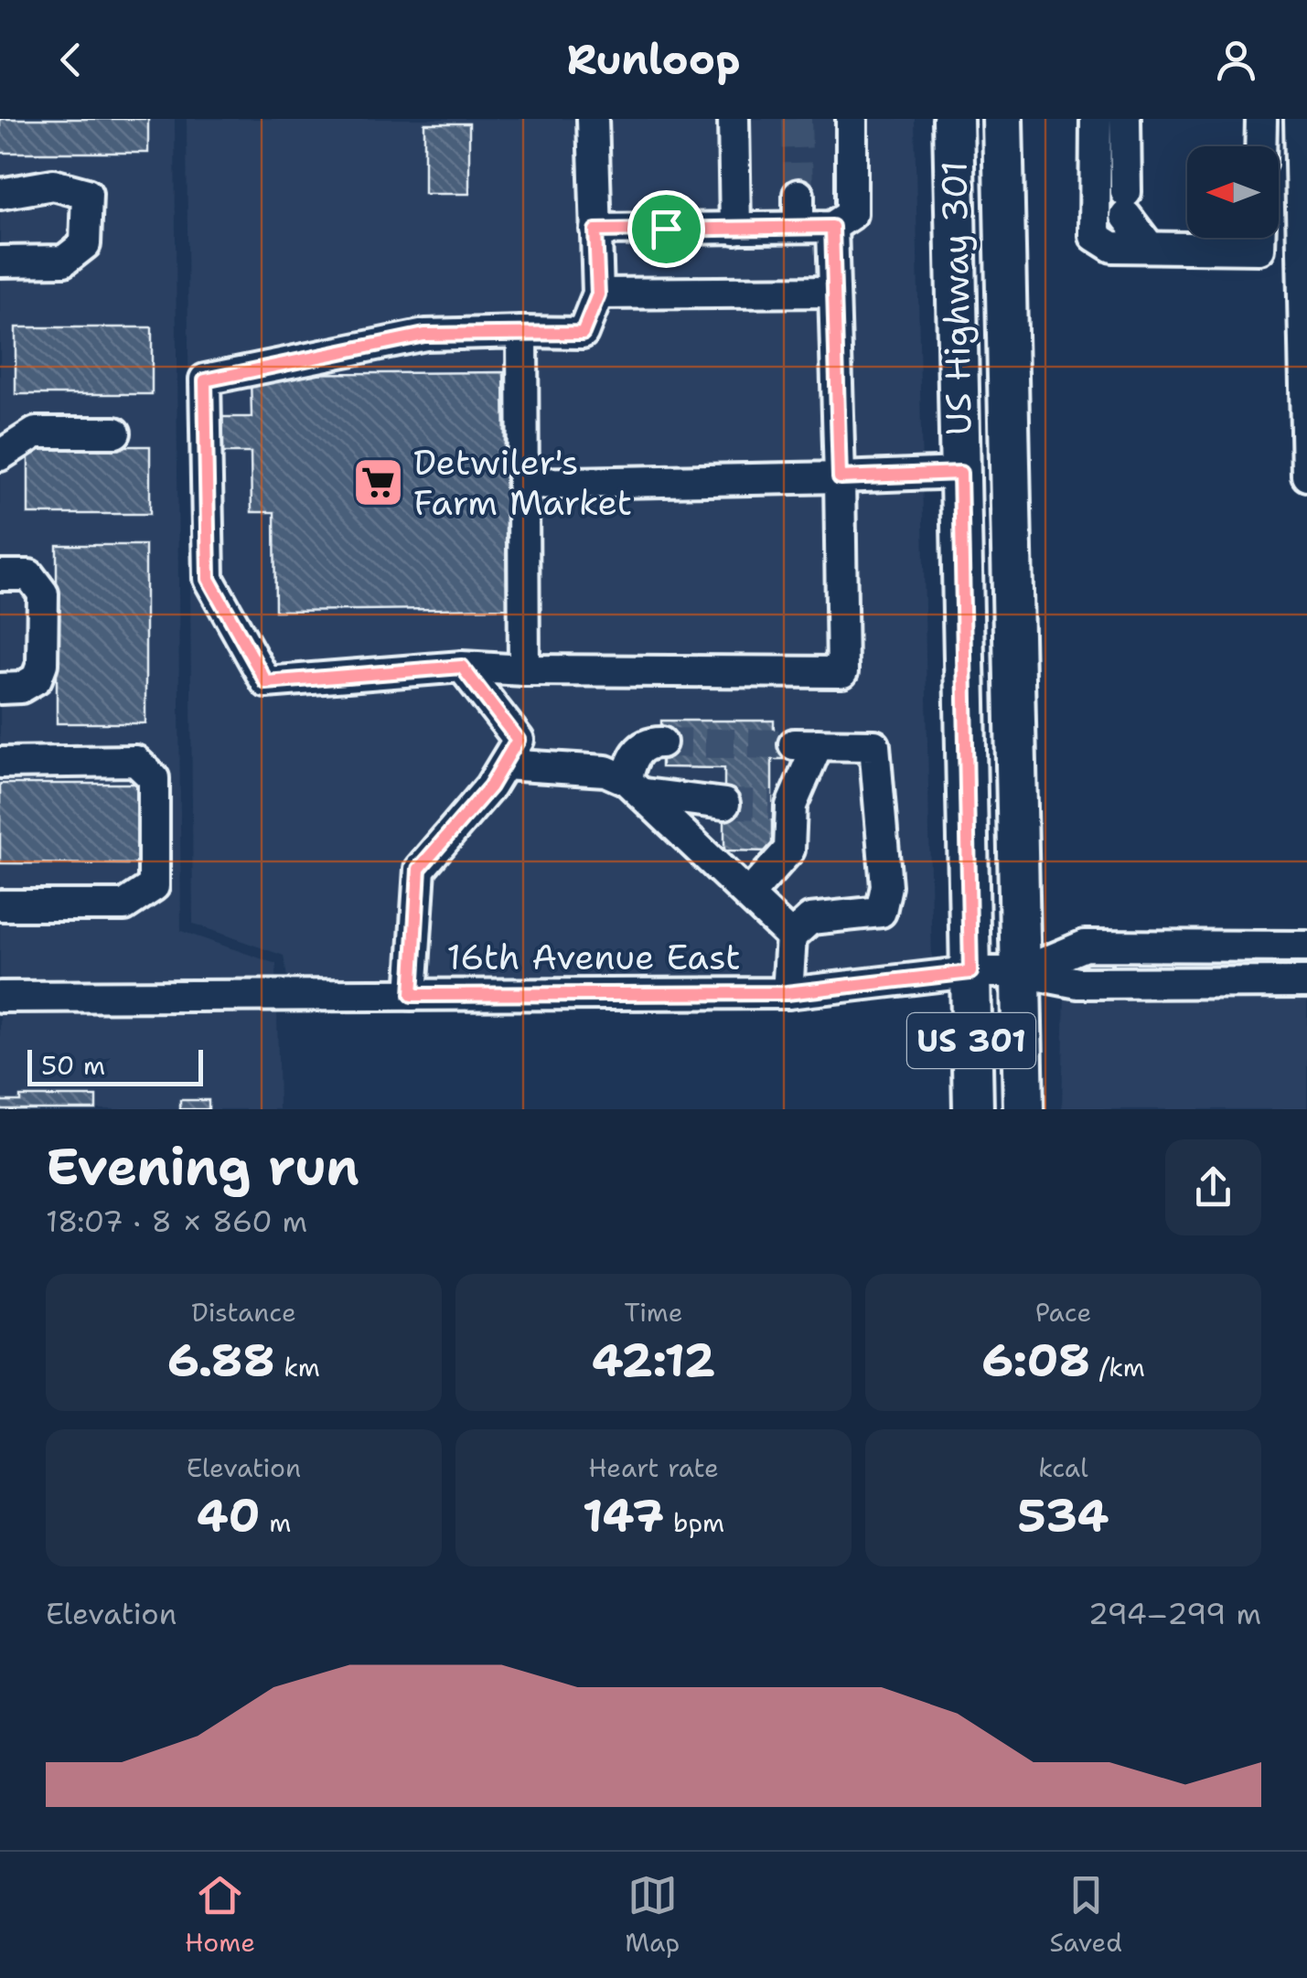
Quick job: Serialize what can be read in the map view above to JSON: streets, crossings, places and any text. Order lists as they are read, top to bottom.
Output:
{
  "streets": {
    "main road": ["US Highway 301", "US 301"],
    "street": ["16th Avenue East"]
  },
  "crossings": [
    ["US Highway 301", "16th Avenue East"],
    ["US Highway 301", "US 301"],
    ["16th Avenue East", "US 301"]
  ],
  "places": {
    "supermarket": ["Detwiler's Farm Market"]
  },
  "scale_bar": "50 m",
  "north": "left",
  "page": {
    "header": "Runloop",
    "scale": "50 m",
    "heading": ["Evening run", "18:07 · 8 × 860 m"],
    "stats": [
      ["Distance", "6.88 km"],
      ["Time", "42:12"],
      ["Pace", "6:08 /km"],
      ["Elevation", "40 m"],
      ["Heart rate", "147 bpm"],
      ["kcal", "534"]
    ],
    "chart": ["Elevation", "294–299 m"],
    "tabs": ["Home", "Map", "Saved"]
  }
}
